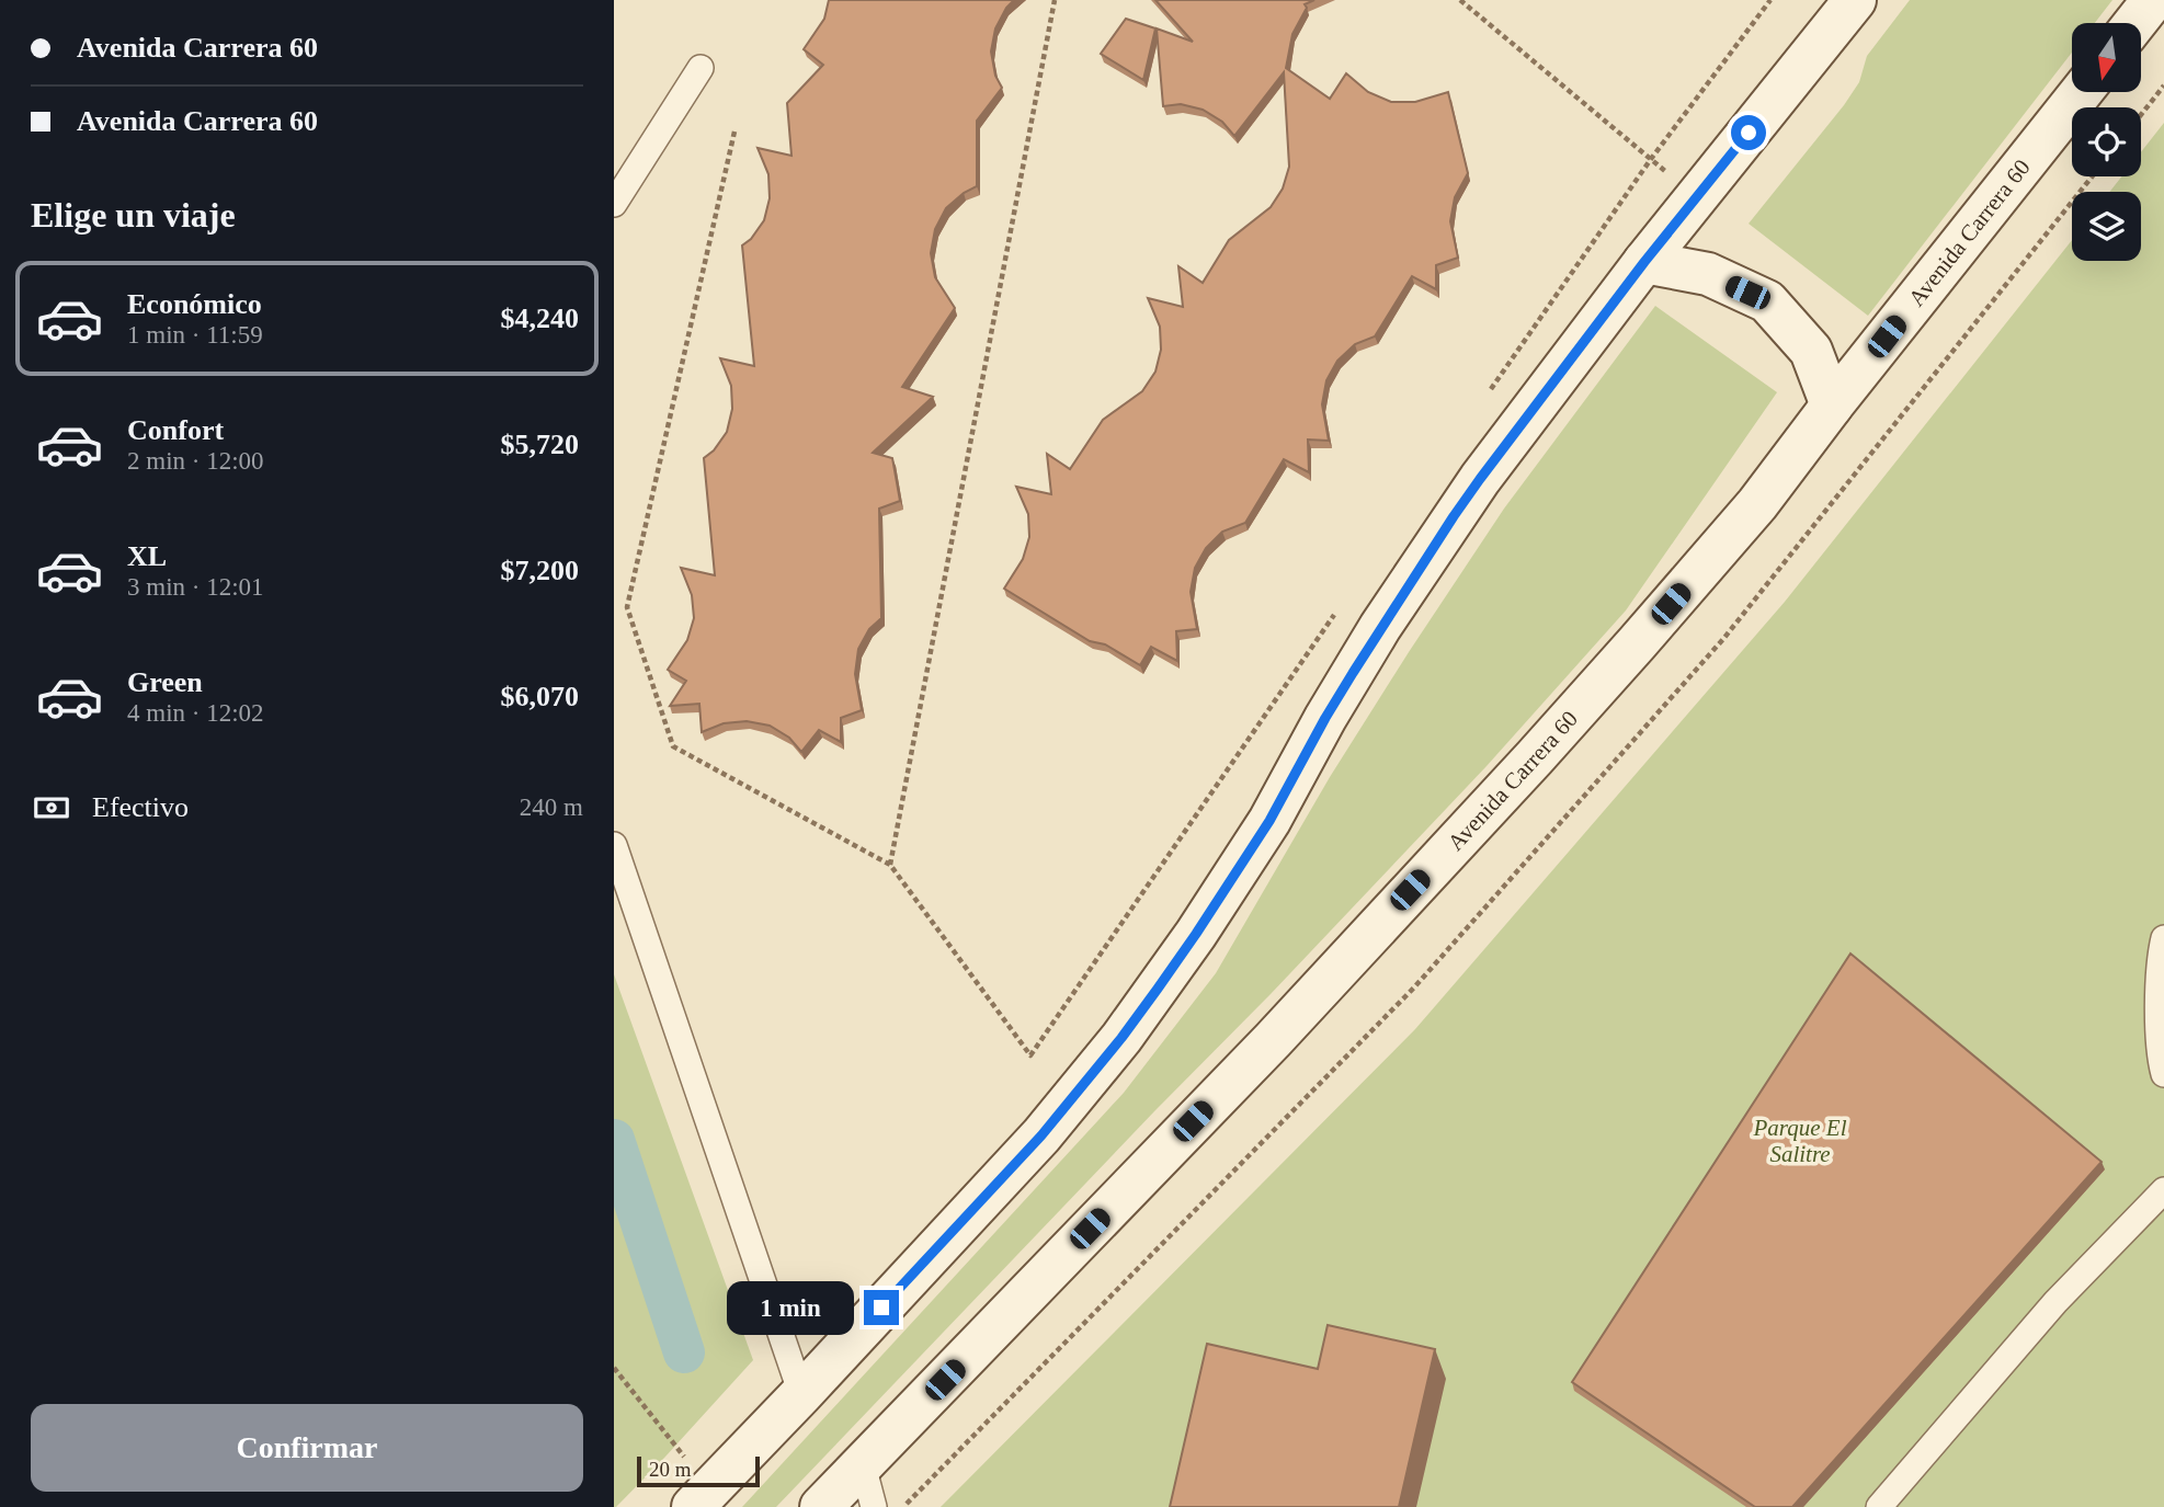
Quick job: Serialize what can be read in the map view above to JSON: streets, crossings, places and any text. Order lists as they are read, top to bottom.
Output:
{
  "streets": {
    "main road": ["Avenida Carrera 60"]
  },
  "parks": ["Parque El Salitre"],
  "scale_bar": "20 m",
  "north": "bottom",
  "page": {
    "banner": ["Avenida Carrera 60", "Avenida Carrera 60"],
    "heading": "Elige un viaje",
    "list": [
      {
        "name": "Económico",
        "note": "1 min · 11:59",
        "value": "$4,240"
      },
      {
        "name": "Confort",
        "note": "2 min · 12:00",
        "value": "$5,720"
      },
      {
        "name": "XL",
        "note": "3 min · 12:01",
        "value": "$7,200"
      },
      {
        "name": "Green",
        "note": "4 min · 12:02",
        "value": "$6,070"
      }
    ],
    "pay": ["Efectivo", "240 m"],
    "bubble": "1 min",
    "buttons": "Confirmar",
    "scale": "20 m"
  }
}
